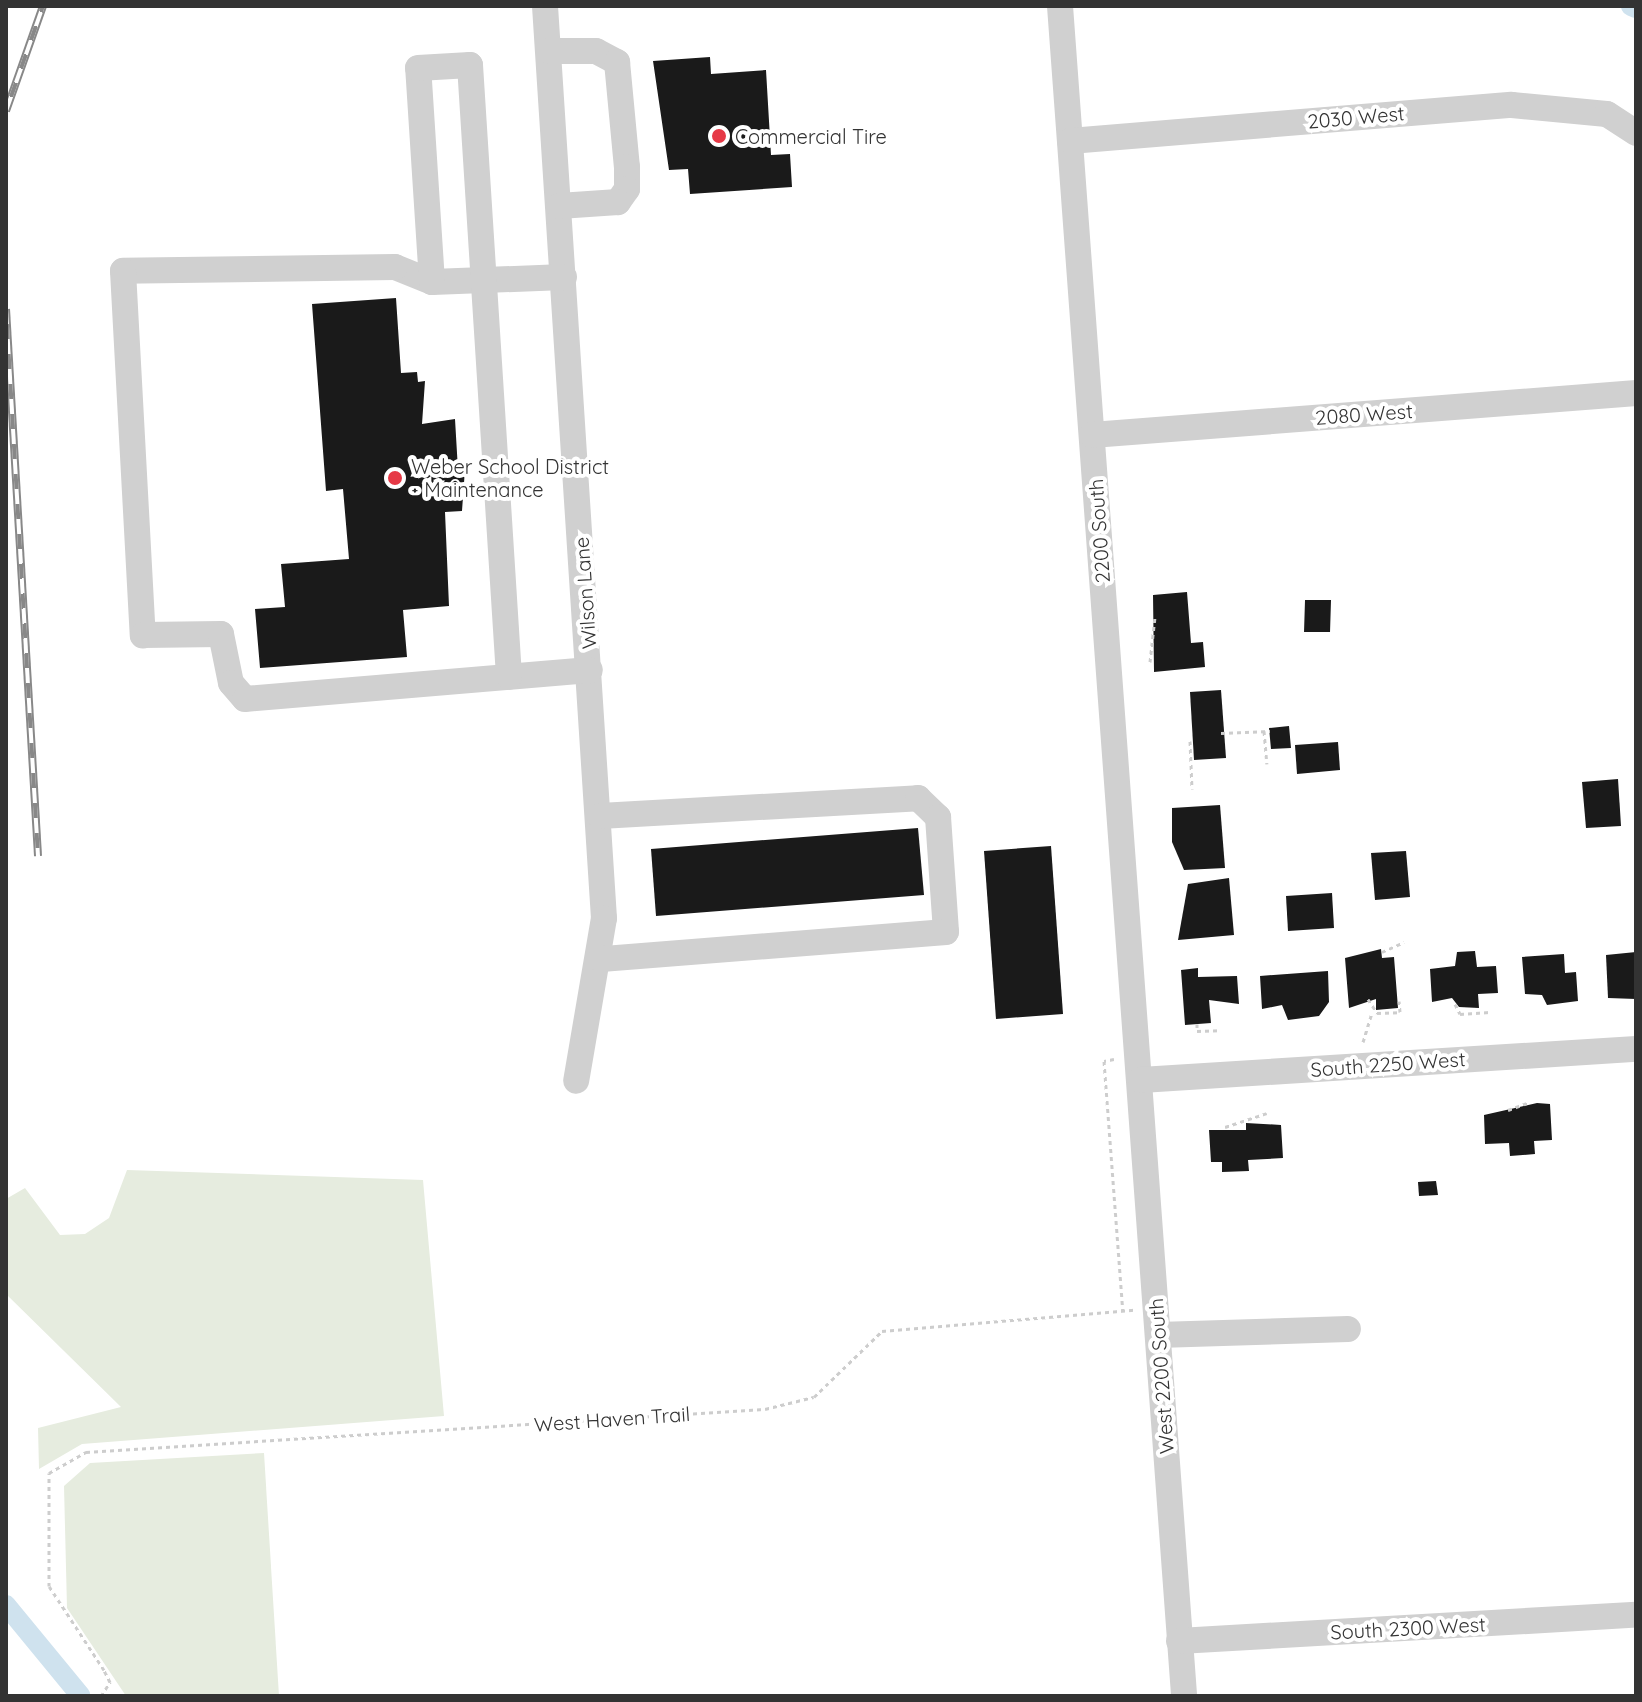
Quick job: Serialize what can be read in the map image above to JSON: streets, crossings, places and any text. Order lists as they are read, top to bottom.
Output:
{
  "streets": {
    "street": [
      "2030 West",
      "2080 West",
      "2200 South",
      "Wilson Lane",
      "South 2250 West",
      "West 2200 South",
      "South 2300 West"
    ],
    "path": ["West Haven Trail"]
  },
  "crossings": [
    ["2030 West", "2200 South"],
    ["2080 West", "2200 South"],
    ["2200 South", "South 2250 West"],
    ["2200 South", "West 2200 South"],
    ["2200 South", "West Haven Trail"],
    ["South 2250 West", "West 2200 South"],
    ["South 2250 West", "West Haven Trail"],
    ["West 2200 South", "West Haven Trail"],
    ["West 2200 South", "South 2300 West"]
  ],
  "places": ["Commercial Tire", "Weber School District - Maintenance"]
}
